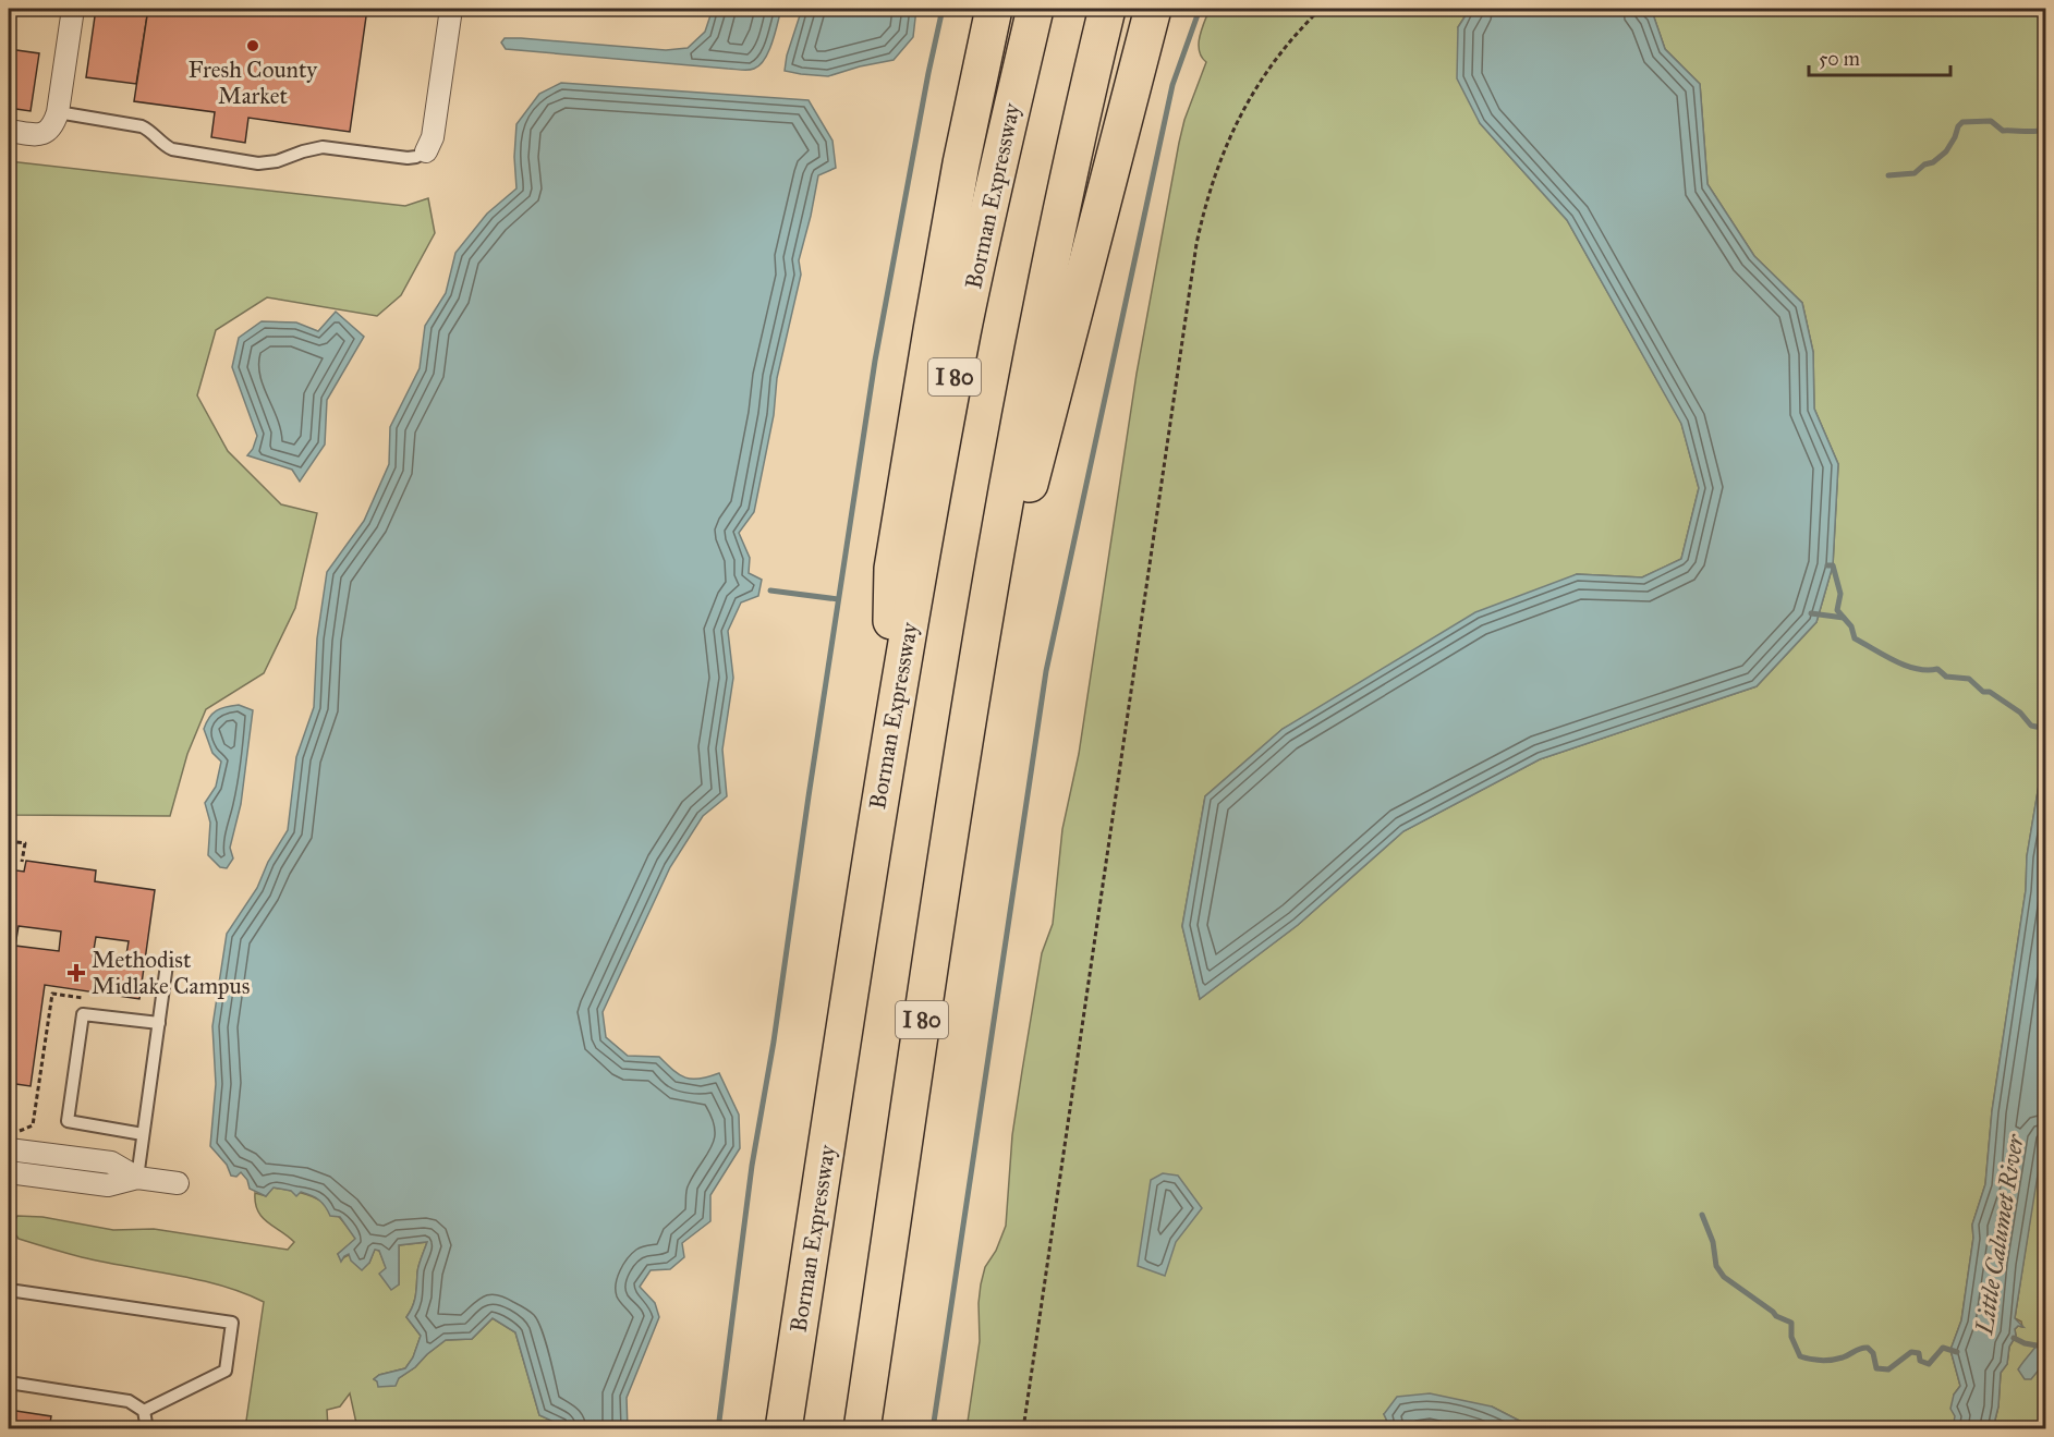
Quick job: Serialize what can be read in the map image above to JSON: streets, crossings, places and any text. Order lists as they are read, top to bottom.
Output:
{
  "streets": {
    "highway": ["Borman Expressway", "I 80"]
  },
  "water": ["Little Calumet River"],
  "places": {
    "other": ["Fresh County Market"],
    "health": ["Methodist Midlake Campus"]
  },
  "scale_bar": "50 m"
}
